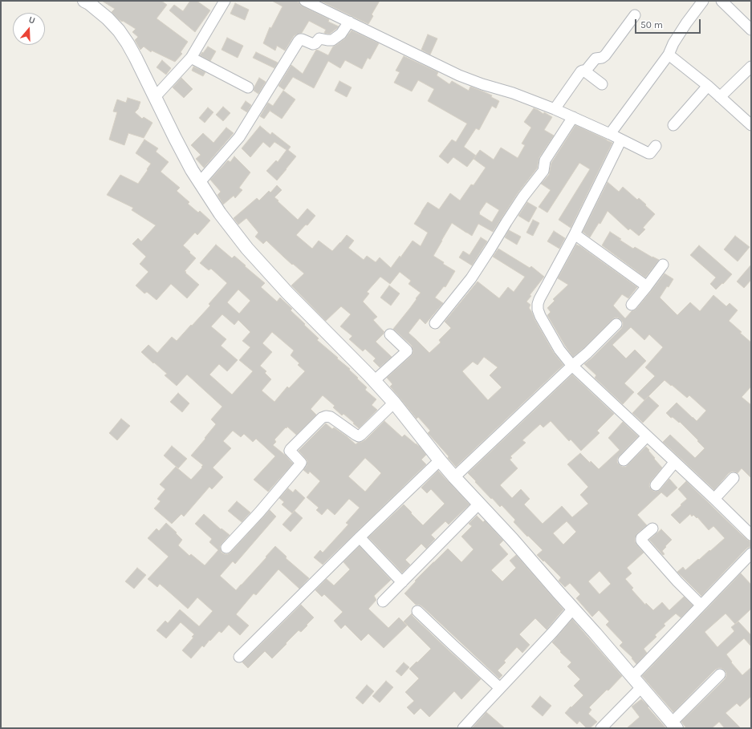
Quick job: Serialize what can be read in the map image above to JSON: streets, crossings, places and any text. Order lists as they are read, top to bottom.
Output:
{
  "scale_bar": "50 m",
  "north": "top"
}
